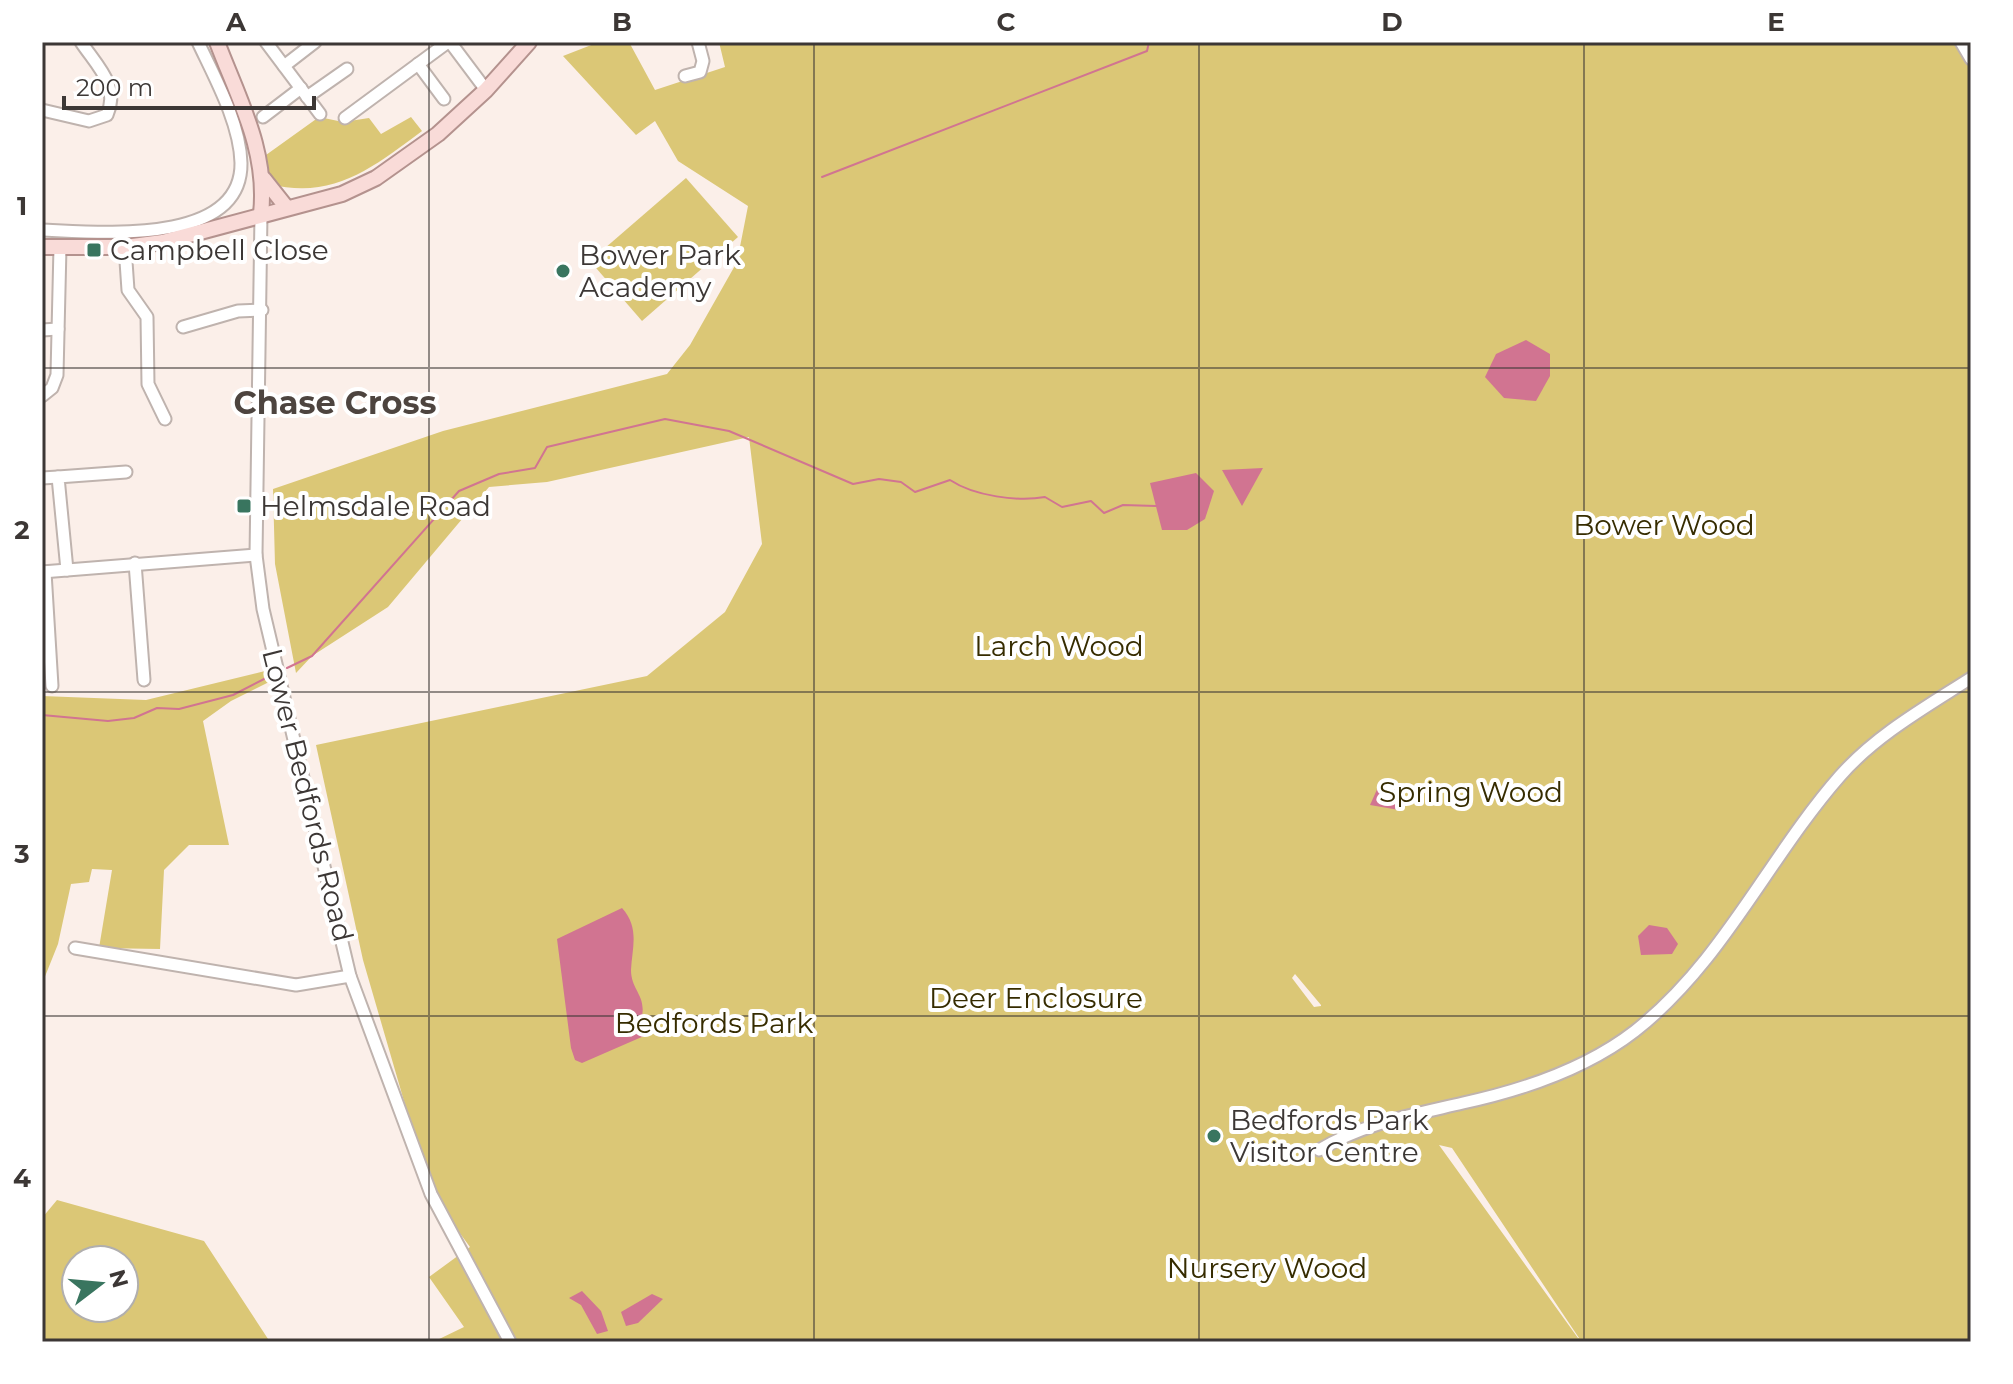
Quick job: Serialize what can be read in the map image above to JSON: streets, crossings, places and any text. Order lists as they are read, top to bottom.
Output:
{
  "streets": {
    "street": ["Lower Bedfords Road"]
  },
  "districts": ["Chase Cross"],
  "parks": [
    "Bower Wood",
    "Larch Wood",
    "Spring Wood",
    "Deer Enclosure",
    "Bedfords Park",
    "Nursery Wood"
  ],
  "places": {
    "transit": ["Campbell Close", "Helmsdale Road"],
    "other": ["Bower Park Academy", "Bedfords Park Visitor Centre"]
  },
  "scale_bar": "200 m",
  "north": "right",
  "grid": {
    "columns": [
      "A",
      "B",
      "C",
      "D",
      "E"
    ],
    "rows": [
      "1",
      "2",
      "3",
      "4"
    ]
  }
}
